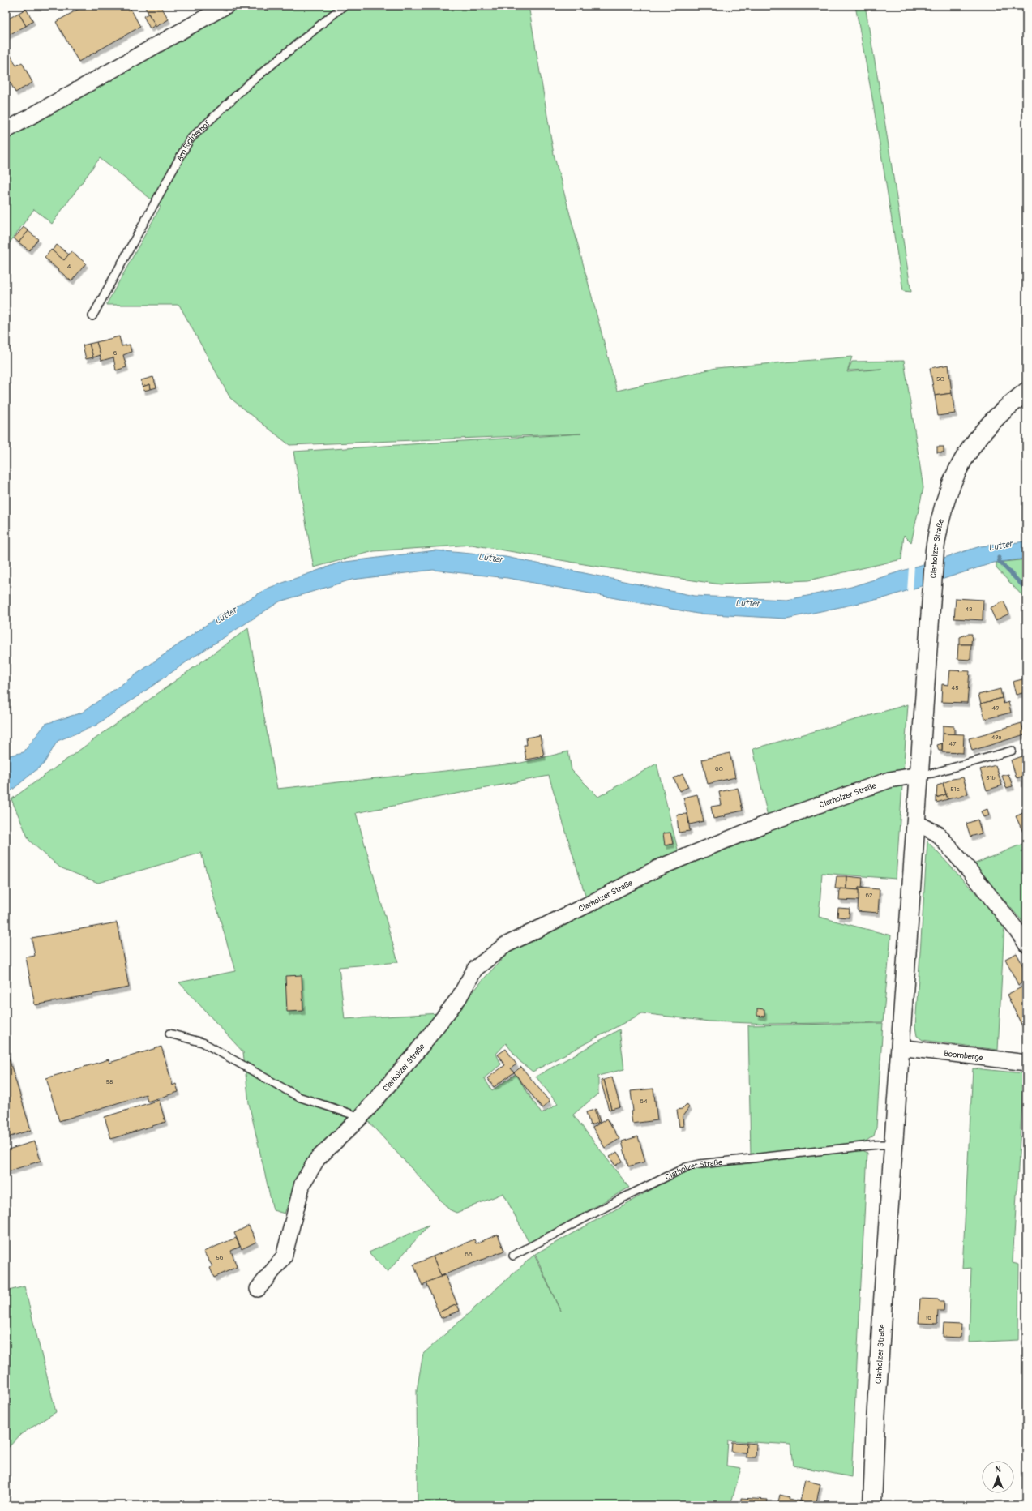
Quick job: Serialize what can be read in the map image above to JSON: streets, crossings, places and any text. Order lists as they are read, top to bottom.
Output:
{
  "streets": {
    "street": ["Clarholzer Straße", "Boomberge"],
    "lane": ["Am Richterhof"]
  },
  "crossings": [
    ["Clarholzer Straße", "Boomberge"]
  ],
  "water": ["Lutter"],
  "house_numbers": [
    "4",
    "6",
    "50",
    "43",
    "45",
    "49",
    "49a",
    "47",
    "60",
    "51b",
    "51c",
    "62",
    "58",
    "64",
    "66",
    "56",
    "16"
  ],
  "north": "top"
}
